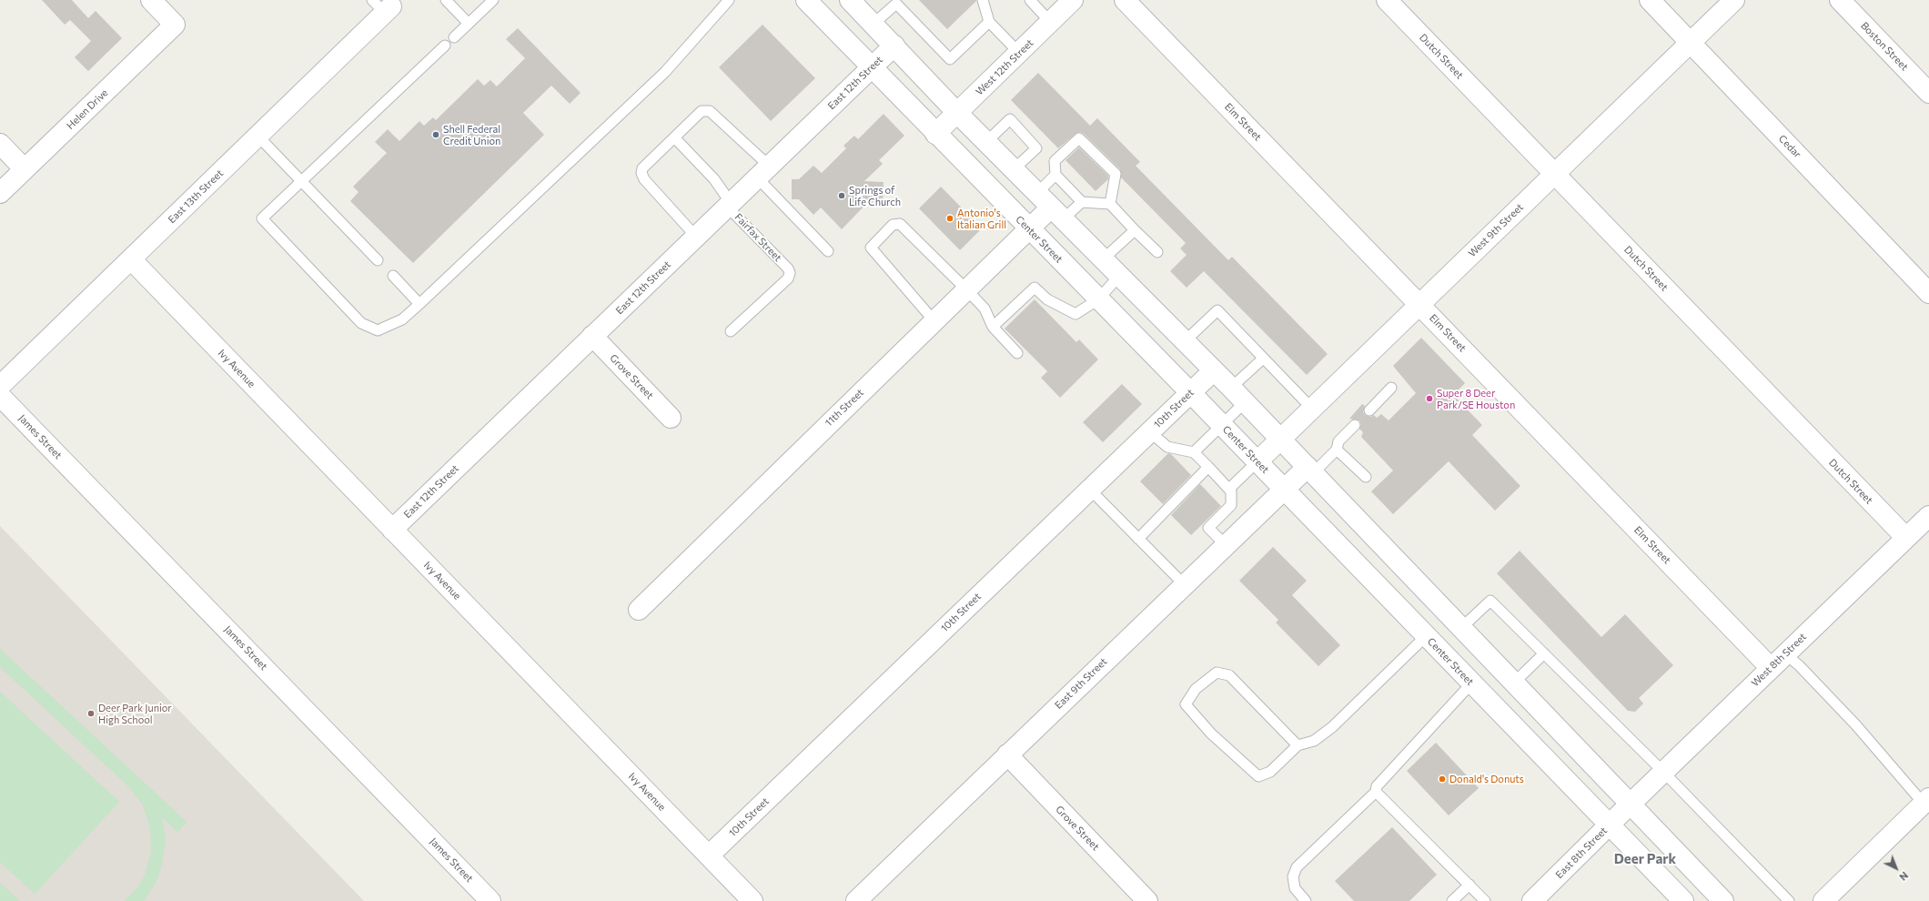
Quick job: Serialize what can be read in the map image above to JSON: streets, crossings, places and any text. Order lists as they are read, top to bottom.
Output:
{
  "streets": {
    "street": [
      "Boston Street",
      "Dutch Street",
      "West 12th Street",
      "East 12th Street",
      "Helen Drive",
      "Elm Street",
      "Cedar",
      "East 13th Street",
      "West 9th Street",
      "Center Street",
      "Ivy Avenue",
      "Grove Street",
      "11th Street",
      "10th Street",
      "James Street",
      "West 8th Street",
      "East 9th Street",
      "East 8th Street"
    ],
    "lane": ["Fairfax Street"]
  },
  "crossings": [
    ["Dutch Street", "West 9th Street"],
    ["Dutch Street", "West 8th Street"],
    ["West 12th Street", "Center Street"],
    ["East 12th Street", "Fairfax Street"],
    ["East 12th Street", "Center Street"],
    ["East 12th Street", "Ivy Avenue"],
    ["East 12th Street", "Grove Street"],
    ["Elm Street", "West 9th Street"],
    ["Elm Street", "West 8th Street"],
    ["Cedar", "West 9th Street"],
    ["East 13th Street", "Ivy Avenue"],
    ["West 9th Street", "Center Street"],
    ["Center Street", "11th Street"],
    ["Center Street", "10th Street"],
    ["Center Street", "East 9th Street"],
    ["Center Street", "East 8th Street"],
    ["Ivy Avenue", "10th Street"],
    ["Grove Street", "East 9th Street"],
    ["West 8th Street", "East 8th Street"]
  ],
  "districts": ["Deer Park"],
  "places": [
    "Shell Federal Credit Union",
    "Springs of Life Church",
    "Antonio's Italian Grill",
    "Super 8 Deer Park/SE Houston",
    "Deer Park Junior High School",
    "Donald's Donuts"
  ],
  "north": "bottom right"
}
